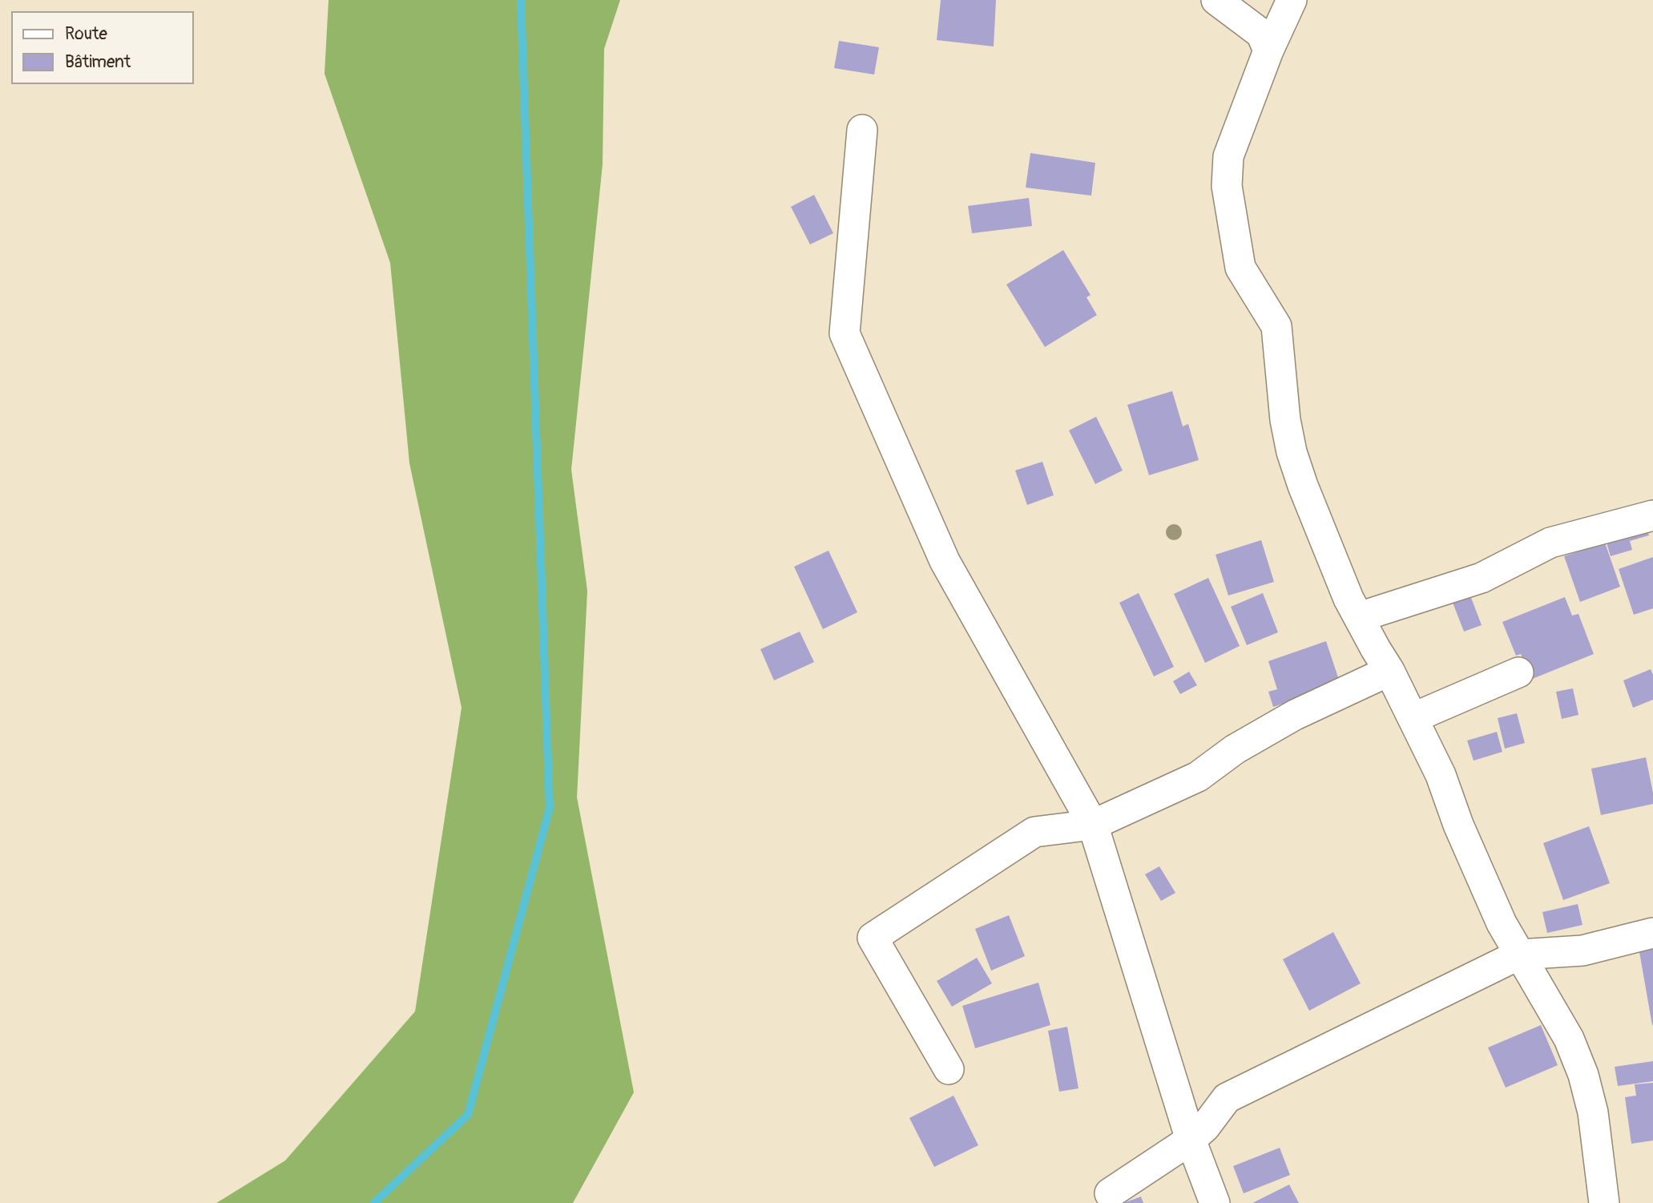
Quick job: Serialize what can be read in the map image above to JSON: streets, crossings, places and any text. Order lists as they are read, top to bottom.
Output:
{
  "legend": ["Route", "Bâtiment"]
}
